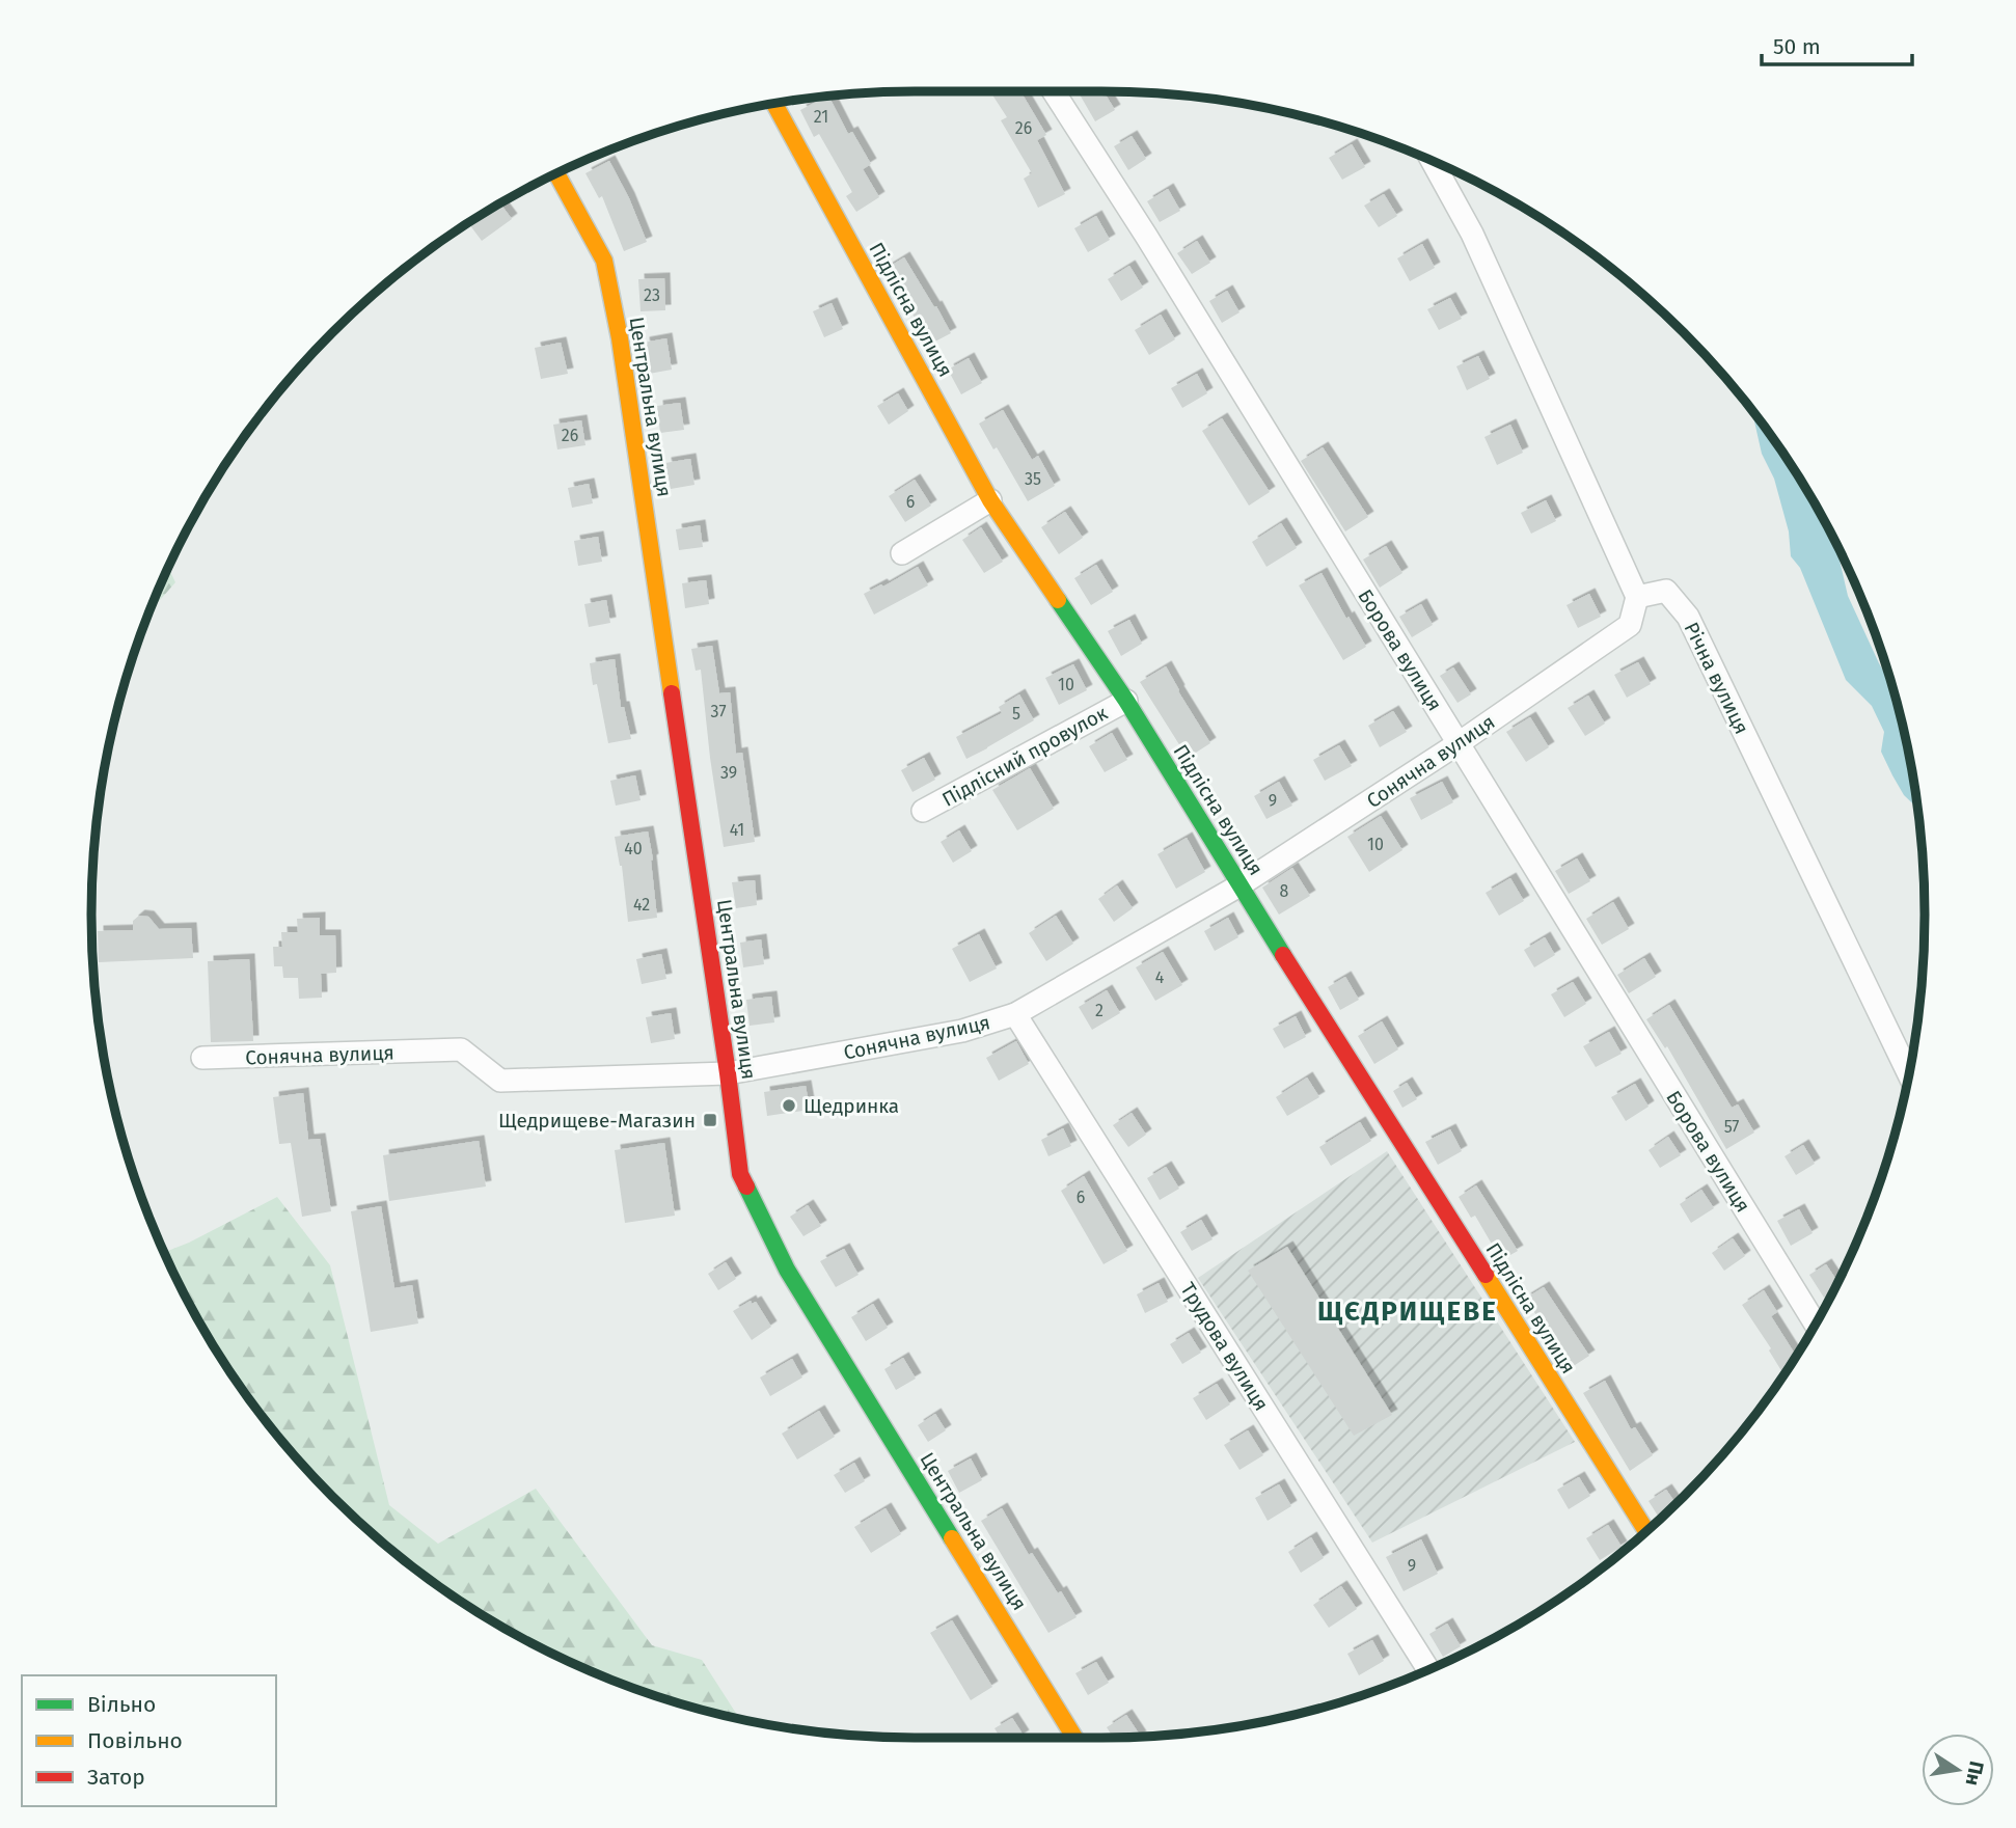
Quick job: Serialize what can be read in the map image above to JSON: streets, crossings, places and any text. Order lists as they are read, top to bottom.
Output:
{
  "streets": {
    "street": [
      "Підлісна вулиця",
      "Центральна вулиця",
      "Борова вулиця",
      "Річна вулиця",
      "Підлісний провулок",
      "Сонячна вулиця",
      "Трудова вулиця"
    ]
  },
  "crossings": [
    ["Підлісна вулиця", "Підлісний провулок"],
    ["Підлісна вулиця", "Сонячна вулиця"],
    ["Центральна вулиця", "Сонячна вулиця"],
    ["Борова вулиця", "Сонячна вулиця"],
    ["Річна вулиця", "Сонячна вулиця"],
    ["Сонячна вулиця", "Трудова вулиця"]
  ],
  "districts": ["ЩЄДРИЩЕВЕ"],
  "places": {
    "other": ["Щедринка"],
    "transit": ["Щедрищеве-Магазин"]
  },
  "house_numbers": [
    "21",
    "26",
    "23",
    "26",
    "35",
    "6",
    "10",
    "37",
    "5",
    "39",
    "9",
    "41",
    "10",
    "40",
    "8",
    "42",
    "4",
    "2",
    "57",
    "6",
    "9"
  ],
  "legend": ["Вільно", "Повільно", "Затор"],
  "scale_bar": "50 m",
  "north": "right"
}
